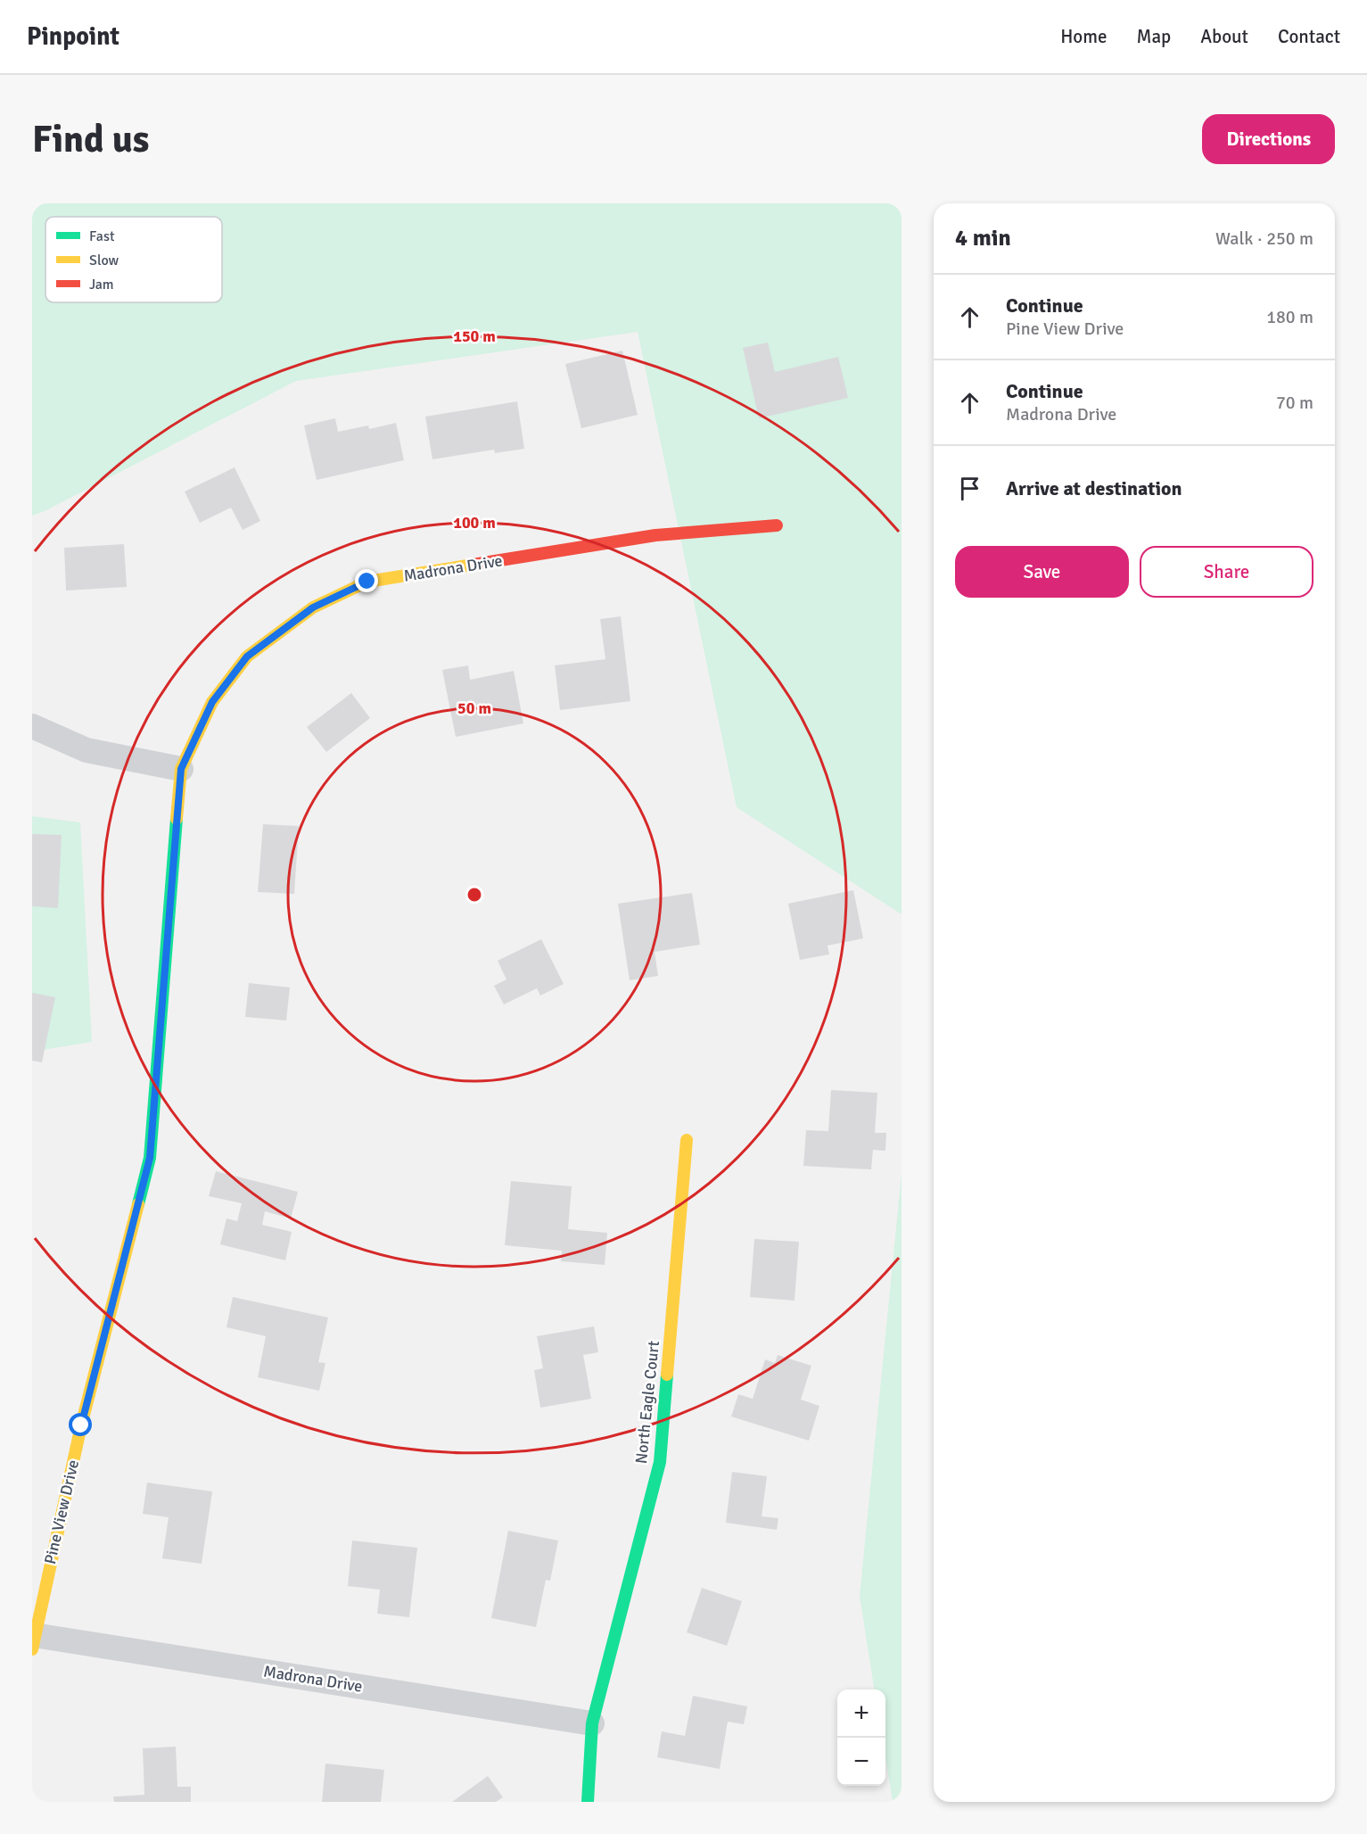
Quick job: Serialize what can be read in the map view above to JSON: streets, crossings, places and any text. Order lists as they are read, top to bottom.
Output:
{
  "streets": {
    "street": ["Madrona Drive", "North Eagle Court", "Pine View Drive"]
  },
  "crossings": [
    ["Madrona Drive", "North Eagle Court"],
    ["Madrona Drive", "Pine View Drive"]
  ],
  "legend": ["Fast", "Slow", "Jam"],
  "page": {
    "header": "Pinpoint",
    "nav": [
      "Home",
      "Map",
      "About",
      "Contact"
    ],
    "buttons": [
      "Directions",
      ["Save", "Share"]
    ],
    "title": "Find us",
    "heading": ["4 min", "Walk · 250 m"],
    "list": [
      ["Continue", "Pine View Drive", "180 m"],
      ["Continue", "Madrona Drive", "70 m"],
      "Arrive at destination"
    ],
    "map_buttons": ["+", "−"]
  },
  "rings": ["150 m", "100 m", "50 m"]
}
